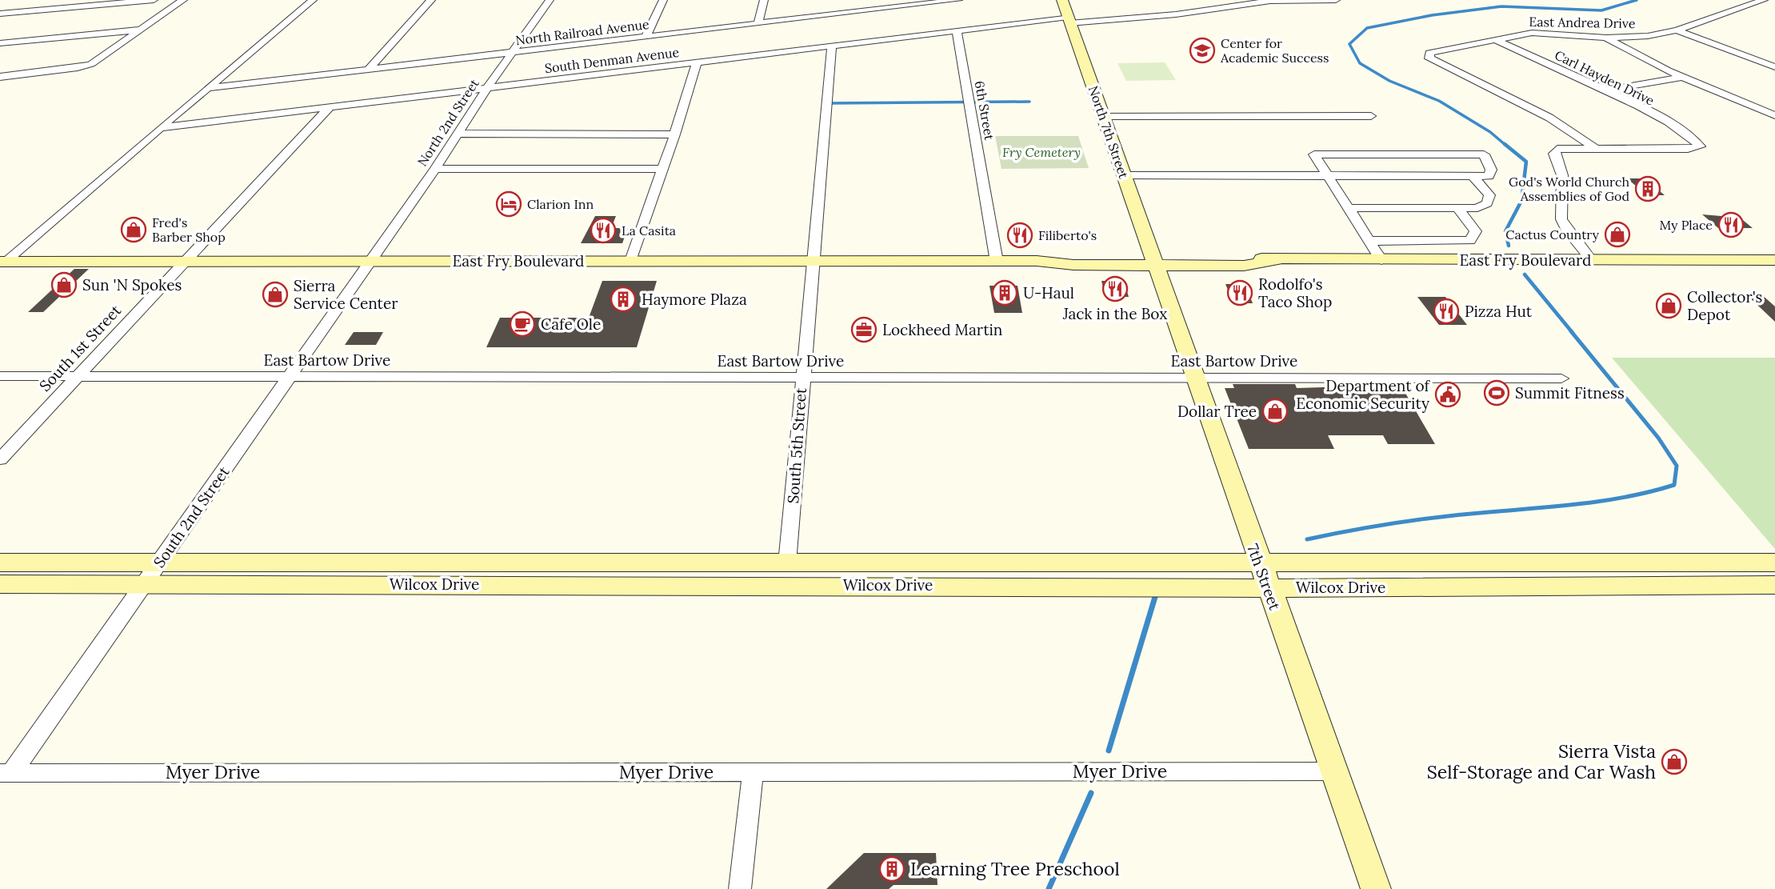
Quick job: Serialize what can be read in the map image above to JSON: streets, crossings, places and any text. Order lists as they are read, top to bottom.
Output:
{
  "streets": {
    "main road": [
      "North 7th Street",
      "East Fry Boulevard",
      "7th Street",
      "Wilcox Drive"
    ],
    "street": [
      "East Andrea Drive",
      "North Railroad Avenue",
      "South Denman Avenue",
      "Carl Hayden Drive",
      "6th Street",
      "North 2nd Street",
      "South 1st Street",
      "East Bartow Drive",
      "South 5th Street",
      "South 2nd Street",
      "Myer Drive"
    ]
  },
  "crossings": [
    ["East Andrea Drive", "Carl Hayden Drive"],
    ["North Railroad Avenue", "North 2nd Street"],
    ["South Denman Avenue", "6th Street"],
    ["South Denman Avenue", "North 2nd Street"],
    ["South Denman Avenue", "North 7th Street"],
    ["South Denman Avenue", "South 1st Street"],
    ["South Denman Avenue", "South 5th Street"],
    ["6th Street", "East Fry Boulevard"],
    ["North 2nd Street", "East Fry Boulevard"],
    ["North 2nd Street", "South 2nd Street"],
    ["North 7th Street", "East Fry Boulevard"],
    ["North 7th Street", "7th Street"],
    ["East Fry Boulevard", "South 1st Street"],
    ["East Fry Boulevard", "South 5th Street"],
    ["East Fry Boulevard", "South 2nd Street"],
    ["East Fry Boulevard", "7th Street"],
    ["South 1st Street", "East Bartow Drive"],
    ["East Bartow Drive", "South 5th Street"],
    ["East Bartow Drive", "South 2nd Street"],
    ["East Bartow Drive", "7th Street"],
    ["South 5th Street", "Wilcox Drive"],
    ["South 2nd Street", "Wilcox Drive"],
    ["South 2nd Street", "Myer Drive"],
    ["7th Street", "Wilcox Drive"],
    ["7th Street", "Myer Drive"]
  ],
  "parks": ["Fry Cemetery"],
  "places": {
    "school or university": ["Center for Academic Success"],
    "building": [
      "God's World Church Assemblies of God",
      "U-Haul",
      "Haymore Plaza",
      "Learning Tree Preschool"
    ],
    "hotel": ["Clarion Inn"],
    "restaurant": [
      "My Place",
      "La Casita",
      "Filiberto's",
      "Jack in the Box",
      "Rodolfo's Taco Shop",
      "Pizza Hut"
    ],
    "shop": [
      "Fred's Barber Shop",
      "Cactus Country",
      "Sun 'N Spokes",
      "Sierra Service Center",
      "Collector's Depot",
      "Dollar Tree",
      "Sierra Vista Self-Storage and Car Wash"
    ],
    "cafe": ["Cafe Ole"],
    "office": ["Lockheed Martin"],
    "sports": ["Summit Fitness"],
    "public building": ["Department of Economic Security"]
  }
}
